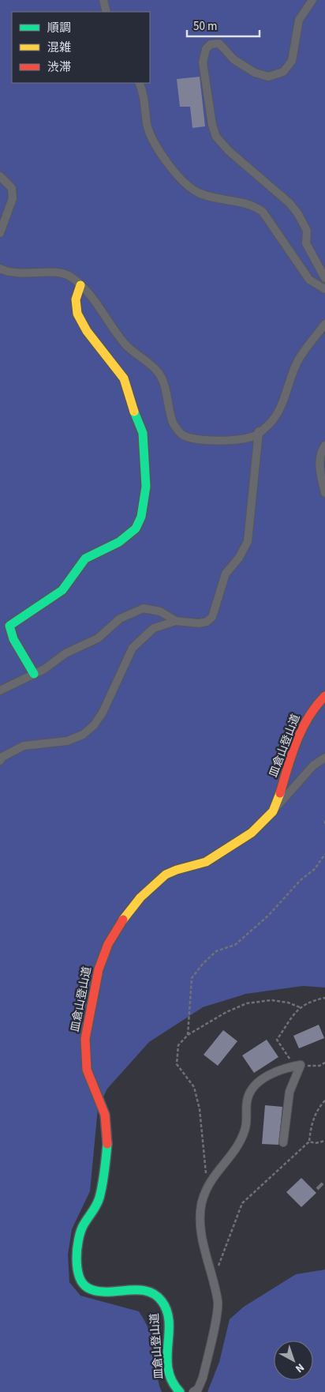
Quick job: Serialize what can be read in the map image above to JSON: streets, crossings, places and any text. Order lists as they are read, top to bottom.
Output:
{
  "streets": {
    "street": ["皿倉山登山道"]
  },
  "legend": ["順調", "混雑", "渋滞"],
  "scale_bar": "50 m",
  "north": "bottom right"
}
